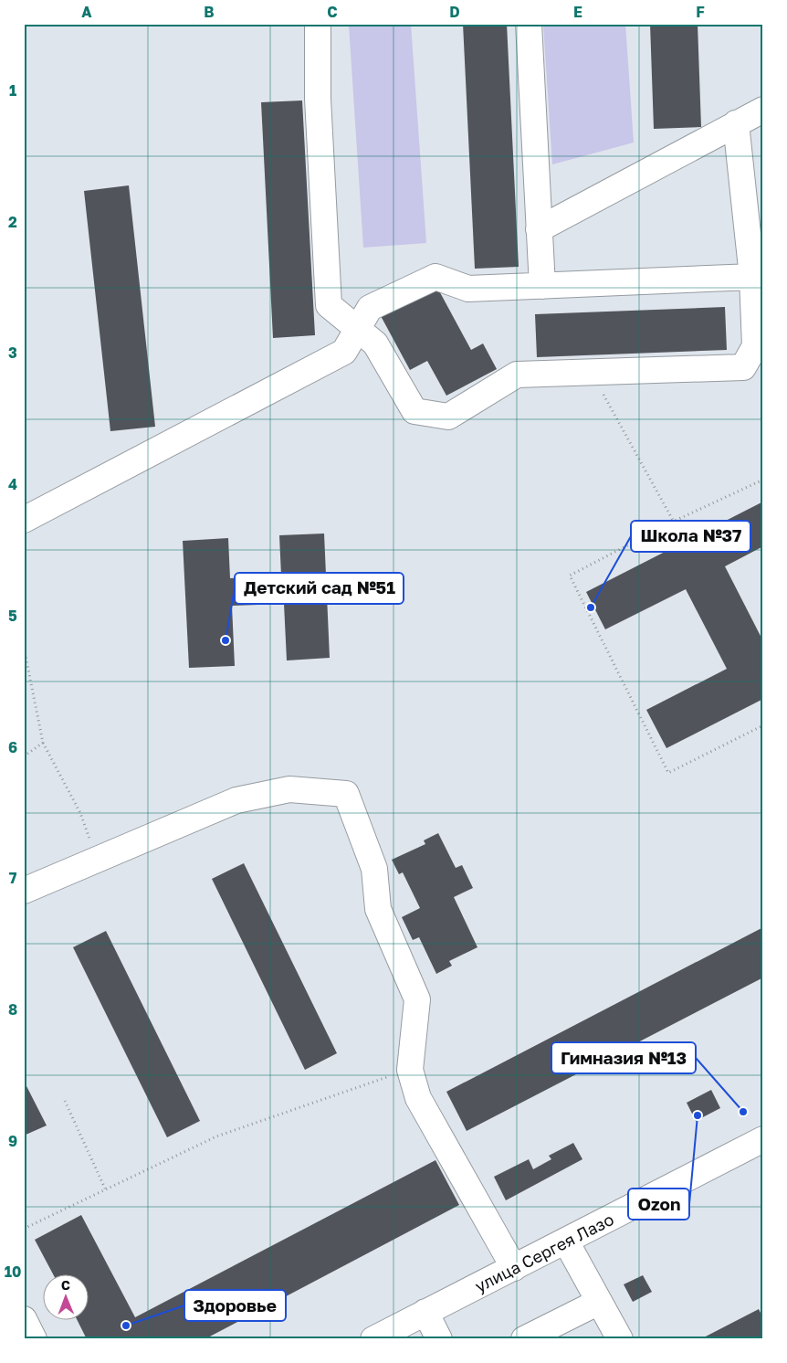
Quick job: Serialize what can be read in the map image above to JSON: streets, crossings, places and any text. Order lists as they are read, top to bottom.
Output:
{
  "streets": {
    "street": ["улица Сергея Лазо"]
  },
  "places": [
    "Школа №37",
    "Детский сад №51",
    "Гимназия №13",
    "Ozon",
    "Здоровье"
  ],
  "north": "top",
  "grid": {
    "columns": [
      "A",
      "B",
      "C",
      "D",
      "E",
      "F"
    ],
    "rows": [
      "1",
      "2",
      "3",
      "4",
      "5",
      "6",
      "7",
      "8",
      "9",
      "10"
    ]
  }
}
